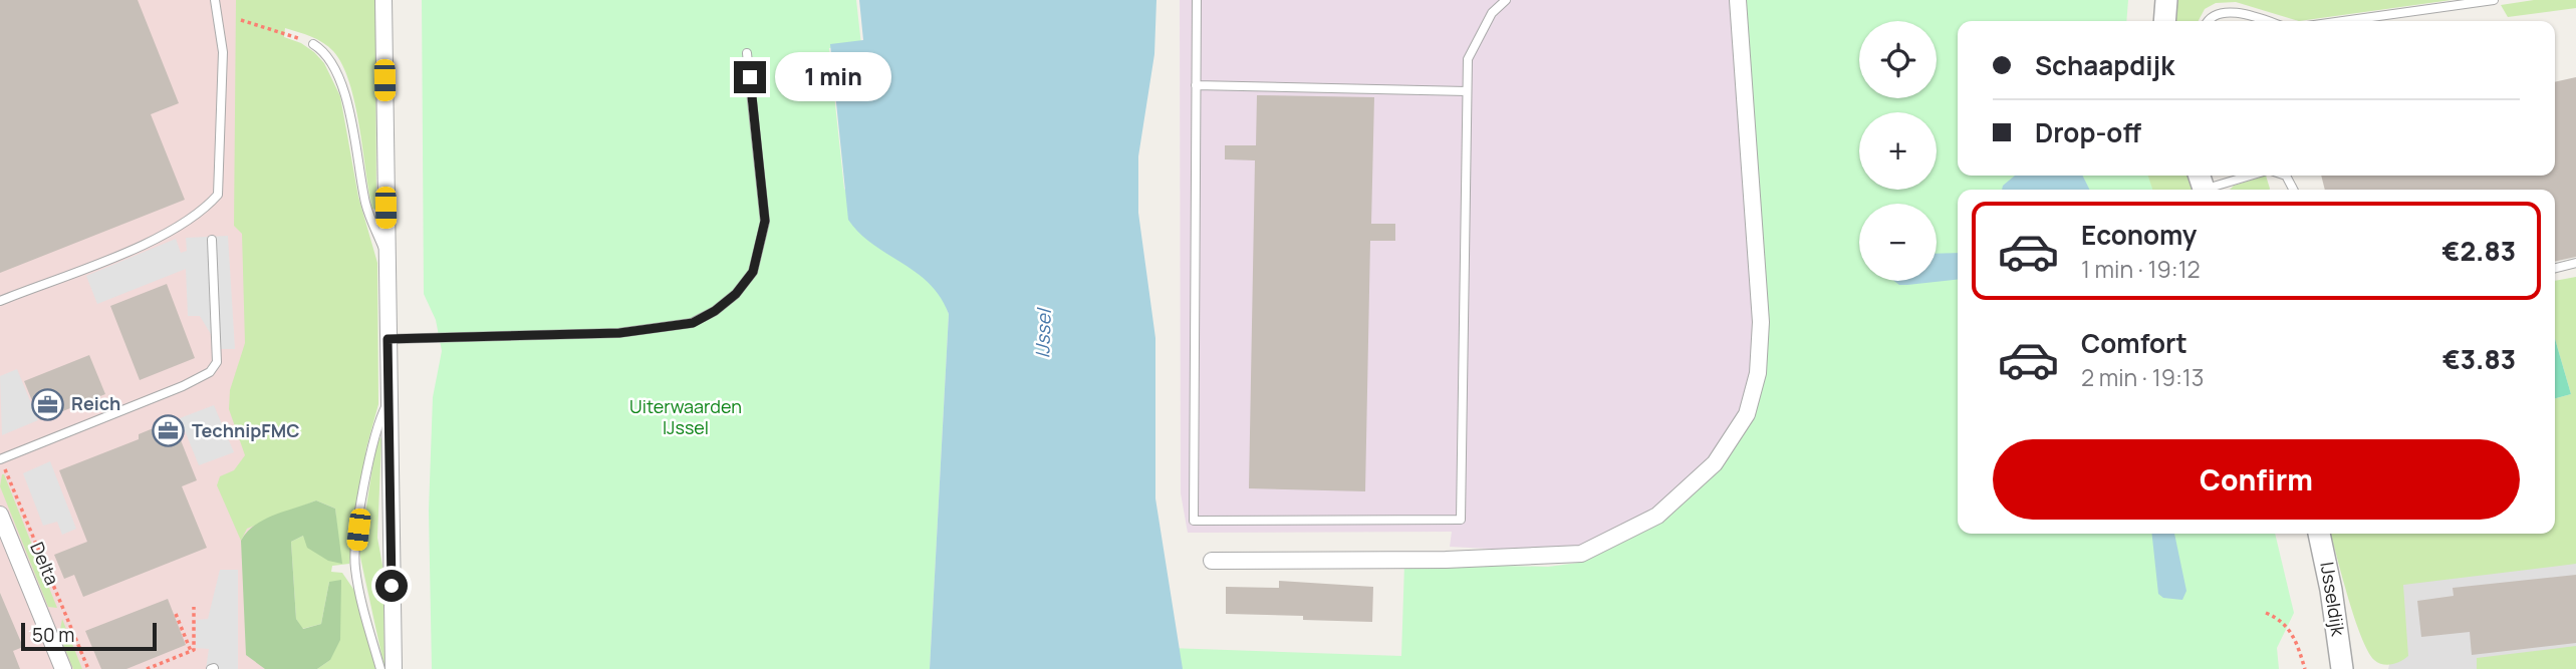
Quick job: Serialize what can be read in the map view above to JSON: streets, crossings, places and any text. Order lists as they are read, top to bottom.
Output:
{
  "streets": {
    "street": ["Delta", "IJsseldijk"]
  },
  "water": ["IJssel"],
  "parks": ["Uiterwaarden IJssel"],
  "places": {
    "office": ["Reich", "TechnipFMC"]
  },
  "scale_bar": "50 m",
  "page": {
    "map_buttons": ["+", "−"],
    "banner": ["Schaapdijk", "Drop-off"],
    "bubble": "1 min",
    "list": [
      {
        "name": "Economy",
        "note": "1 min · 19:12",
        "value": "€2.83"
      },
      {
        "name": "Comfort",
        "note": "2 min · 19:13",
        "value": "€3.83"
      }
    ],
    "buttons": "Confirm",
    "scale": "50 m"
  }
}
